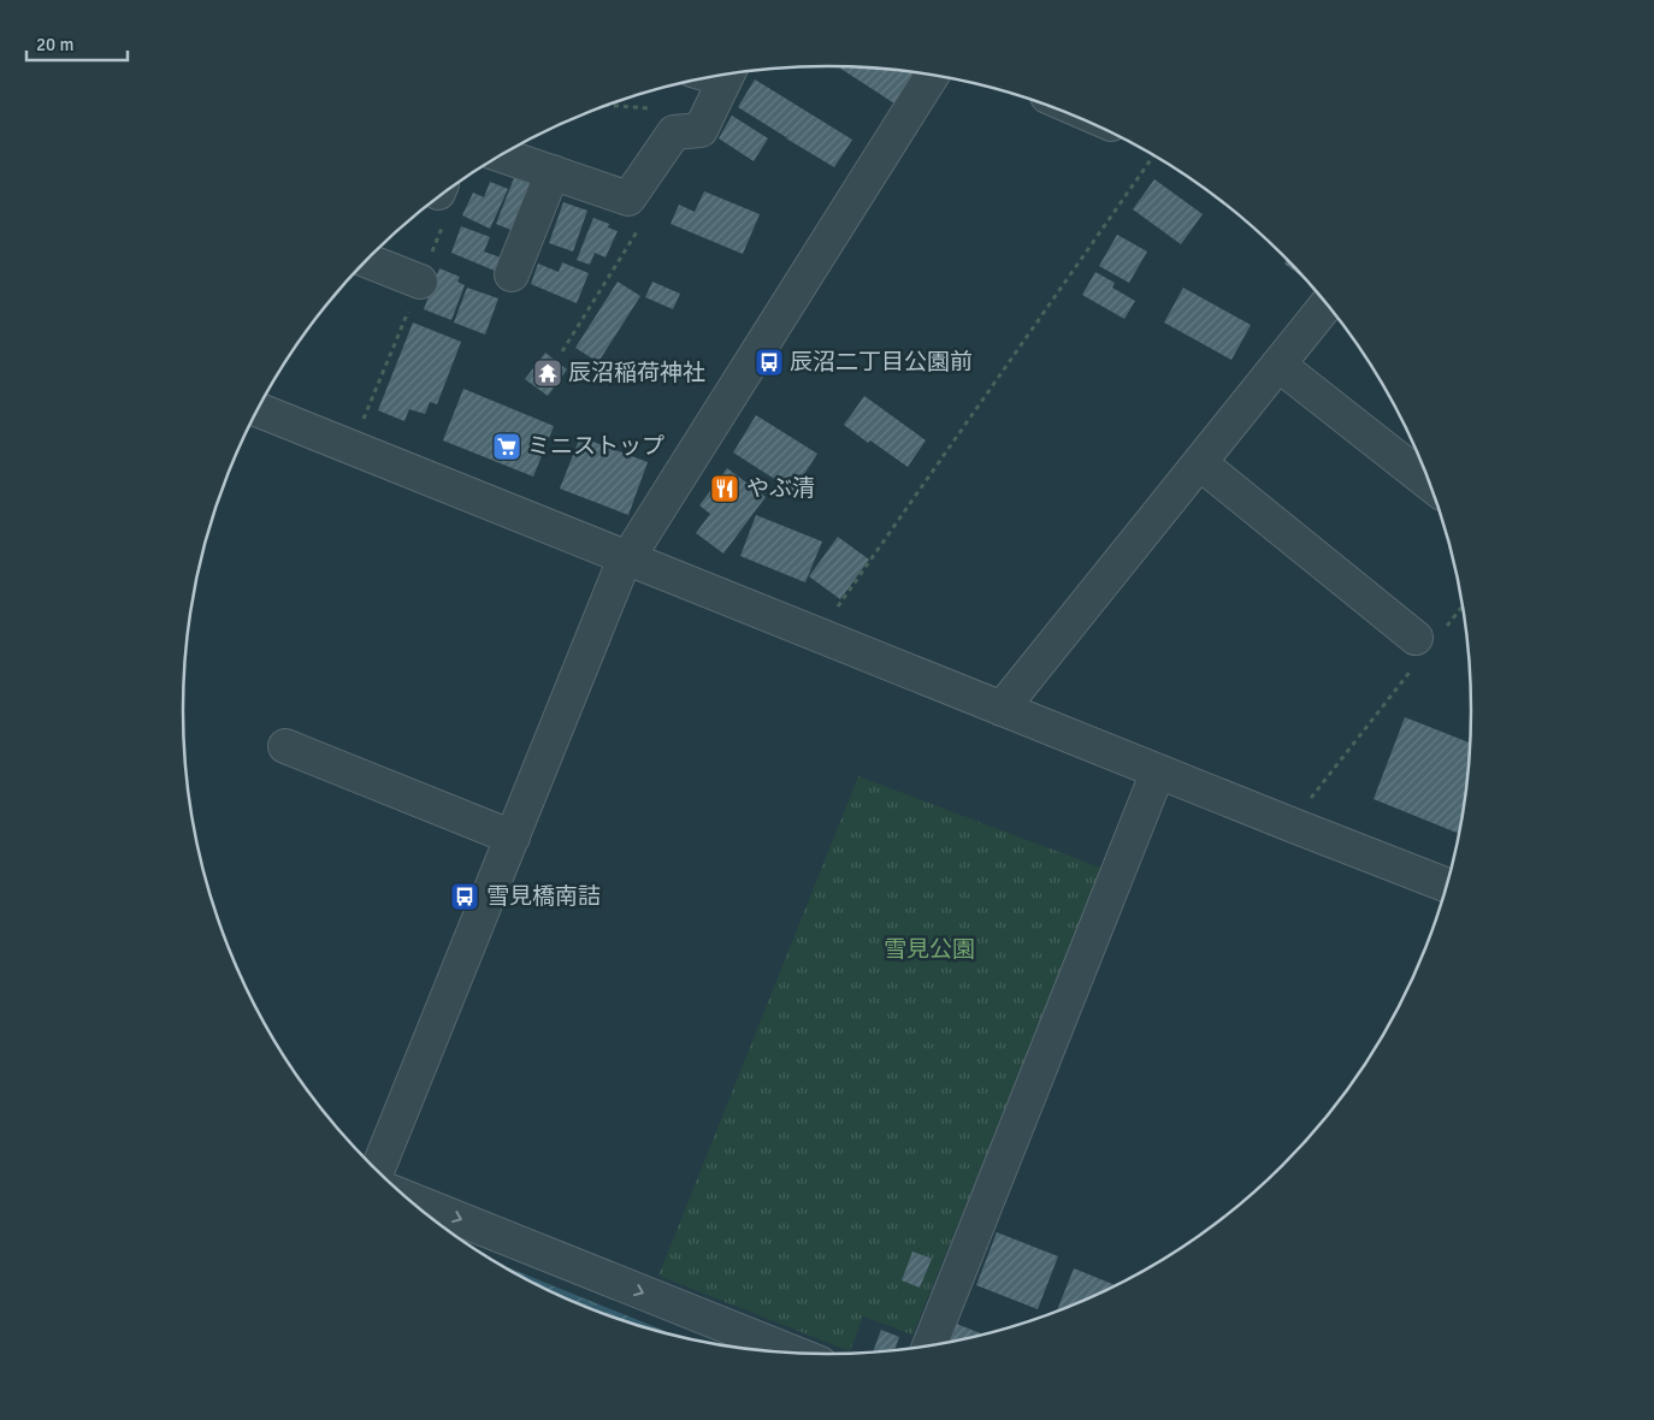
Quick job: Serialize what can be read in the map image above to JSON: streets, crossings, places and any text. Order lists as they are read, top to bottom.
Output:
{
  "parks": ["雪見公園"],
  "places": {
    "bus stop": ["辰沼二丁目公園前", "雪見橋南詰"],
    "temple": ["辰沼稲荷神社"],
    "supermarket": ["ミニストップ"],
    "restaurant": ["やぶ清"]
  },
  "scale_bar": "20 m"
}
